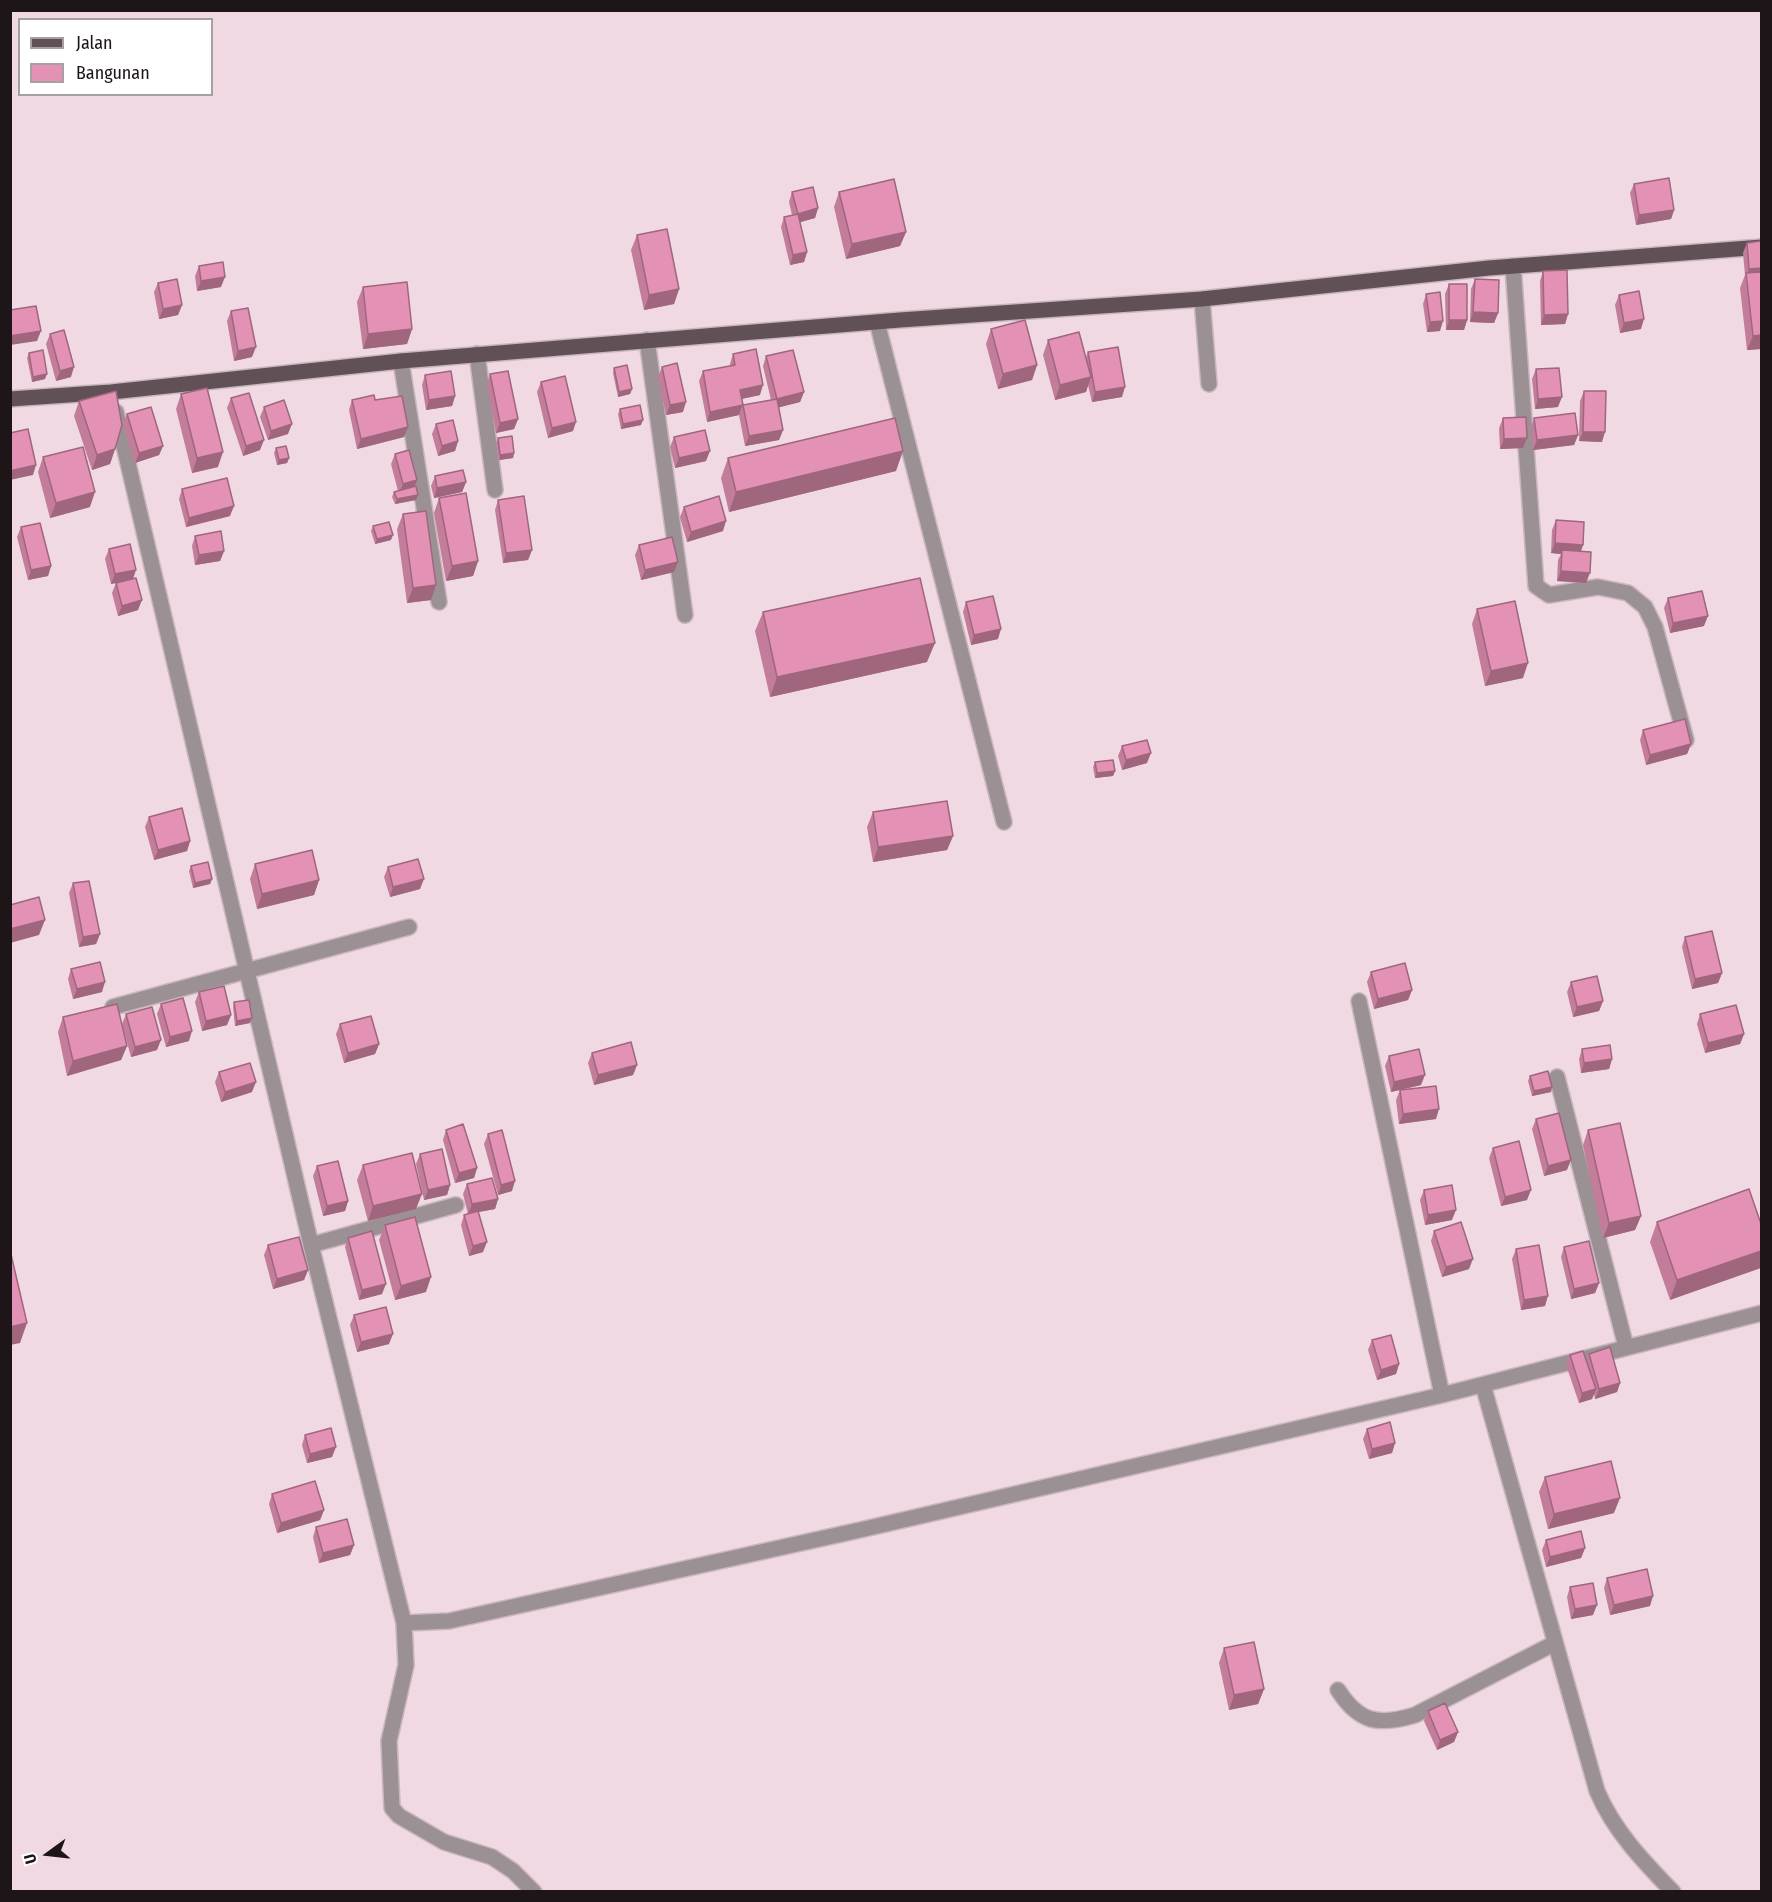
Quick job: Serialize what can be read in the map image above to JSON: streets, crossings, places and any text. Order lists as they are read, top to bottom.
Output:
{
  "legend": ["Jalan", "Bangunan"],
  "north": "left"
}
